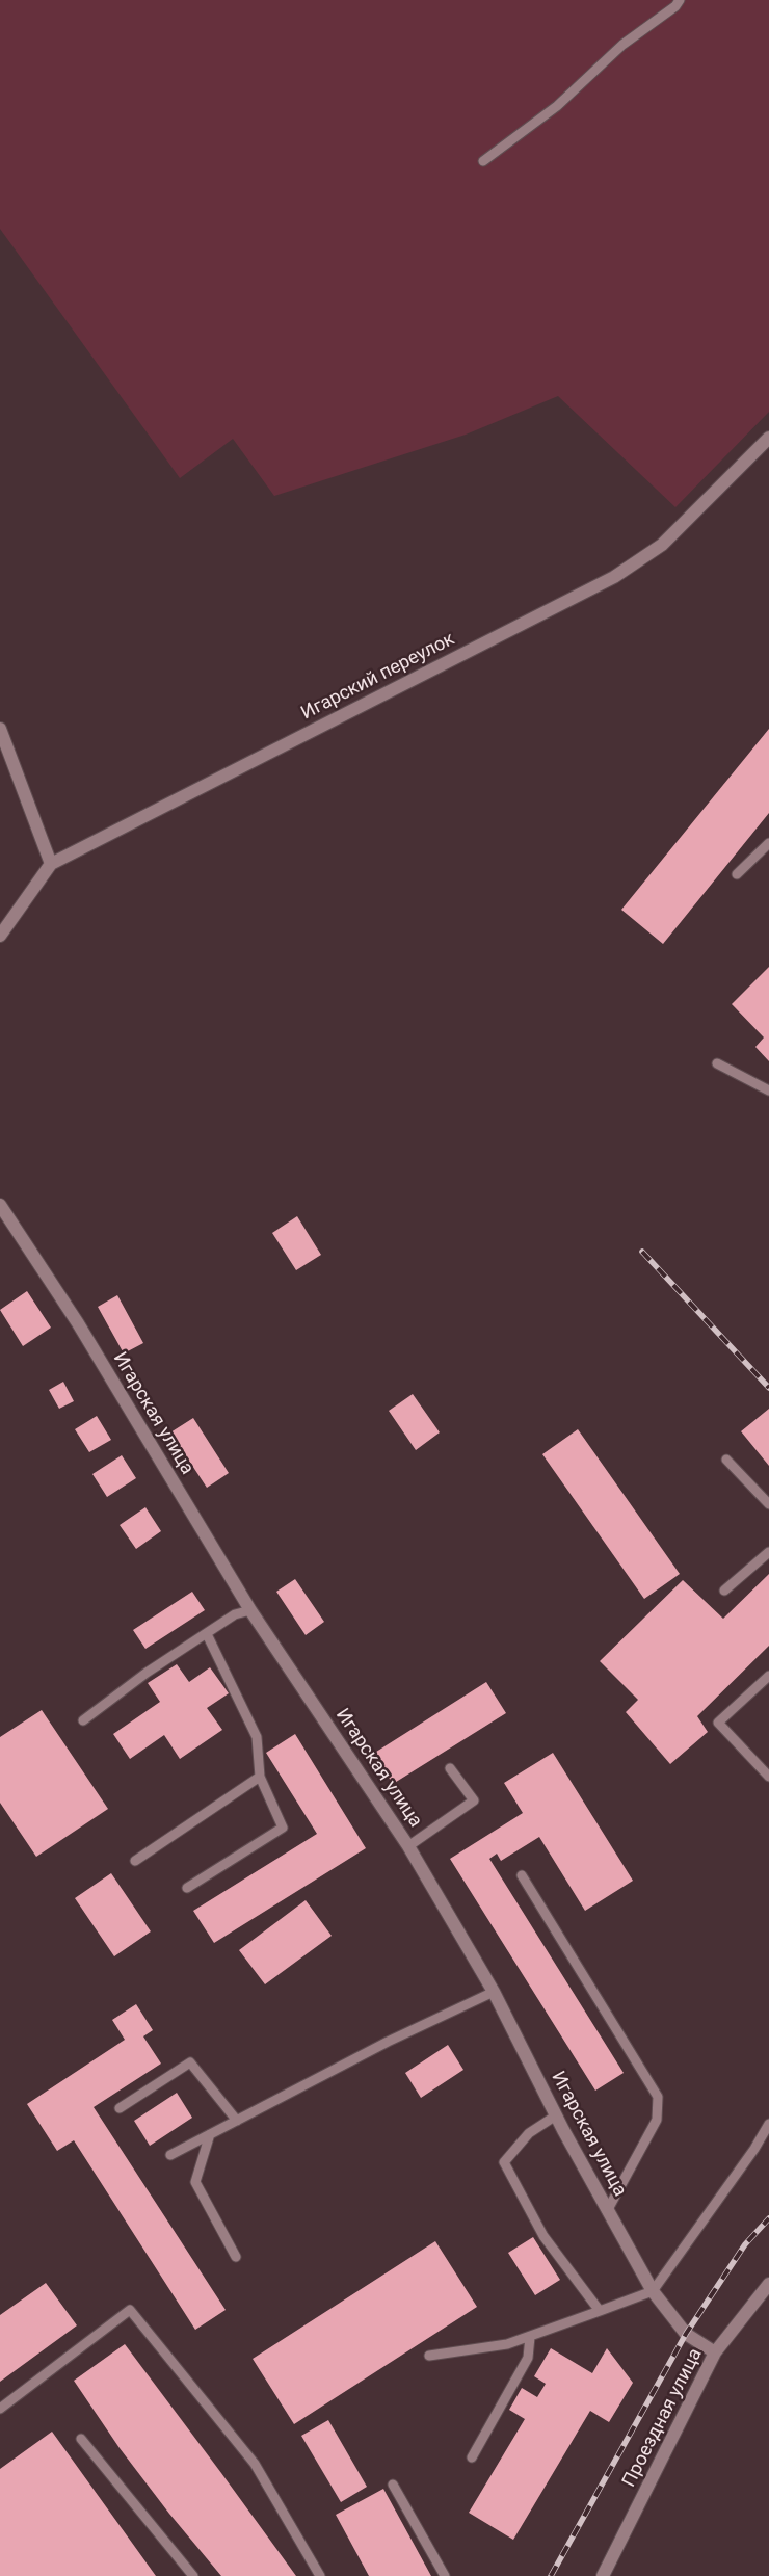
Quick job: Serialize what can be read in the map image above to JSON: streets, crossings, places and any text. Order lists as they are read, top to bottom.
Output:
{
  "streets": {
    "street": ["Игарский переулок", "Игарская улица", "Проездная улица"]
  },
  "crossings": [
    ["Игарская улица", "Проездная улица"]
  ]
}
